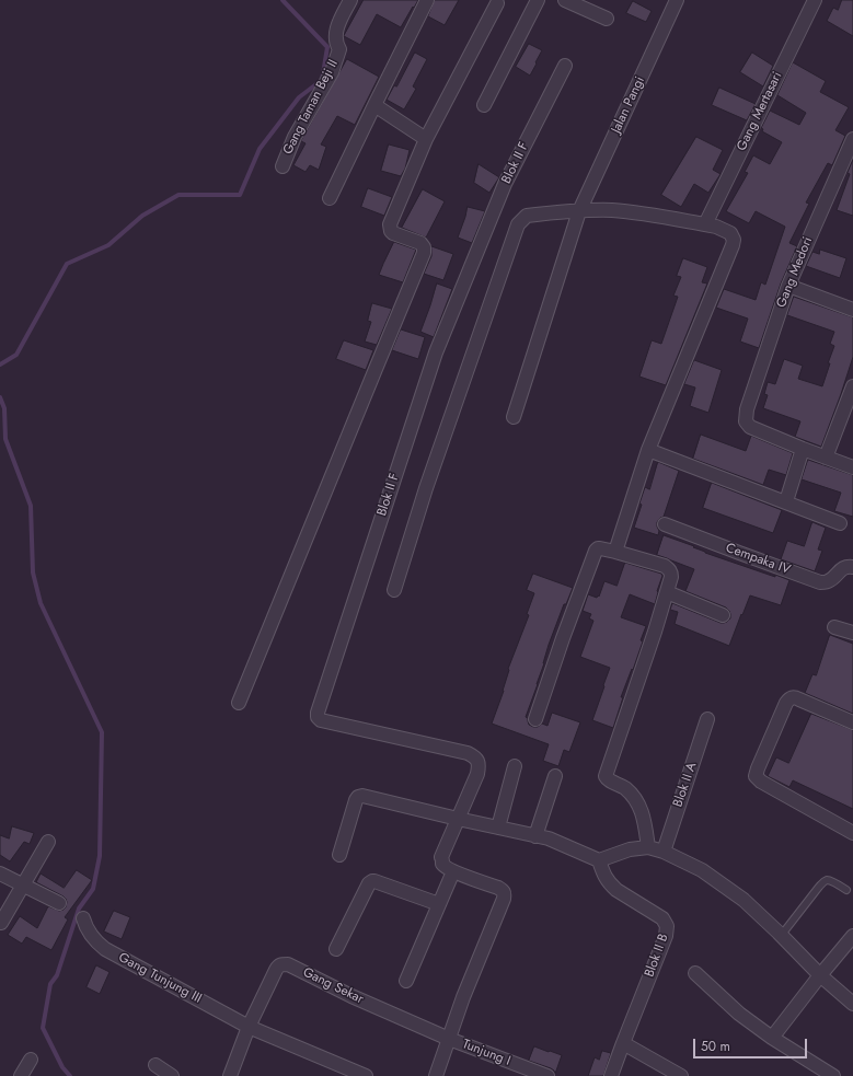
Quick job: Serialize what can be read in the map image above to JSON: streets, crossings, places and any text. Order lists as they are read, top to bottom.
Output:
{
  "streets": {
    "street": [
      "Jalan Pangi",
      "Gang Taman Beji II",
      "Gang Mertasari",
      "Blok II F",
      "Gang Medori",
      "Cempaka IV",
      "Blok II A",
      "Blok II B",
      "Gang Tunjung III",
      "Gang Sekar",
      "Tunjung I"
    ]
  },
  "crossings": [
    ["Gang Tunjung III", "Gang Sekar"],
    ["Gang Sekar", "Tunjung I"]
  ],
  "scale_bar": "50 m"
}
